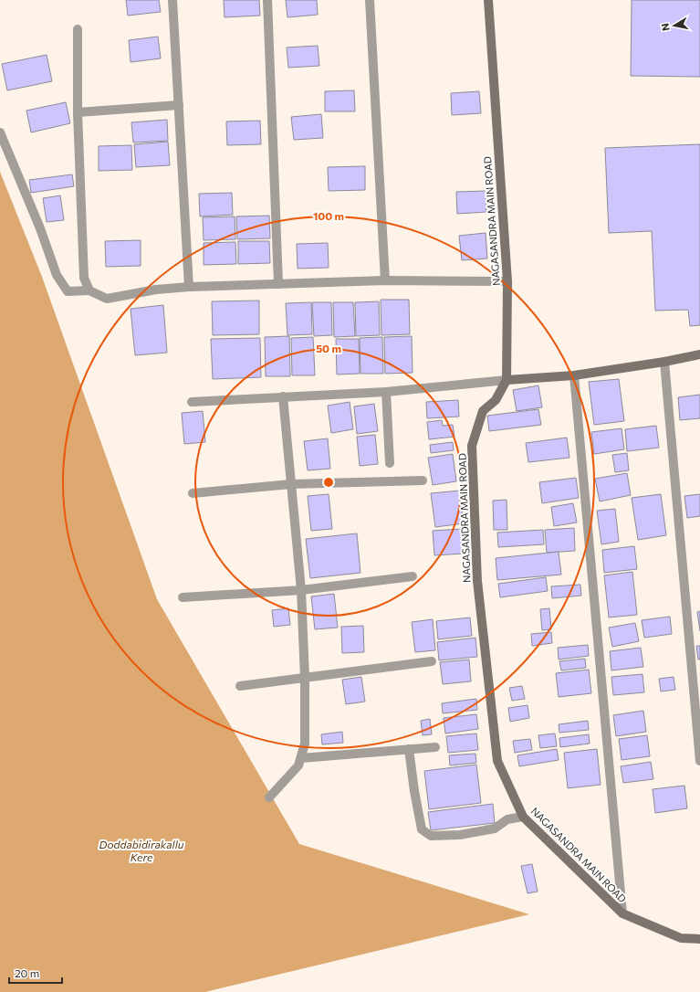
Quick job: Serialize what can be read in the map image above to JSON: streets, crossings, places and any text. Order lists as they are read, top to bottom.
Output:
{
  "streets": {
    "street": ["NAGASANDRA MAIN ROAD"]
  },
  "water": ["Doddabidirakallu Kere"],
  "scale_bar": "20 m",
  "north": "left",
  "rings": ["100 m", "50 m"]
}
